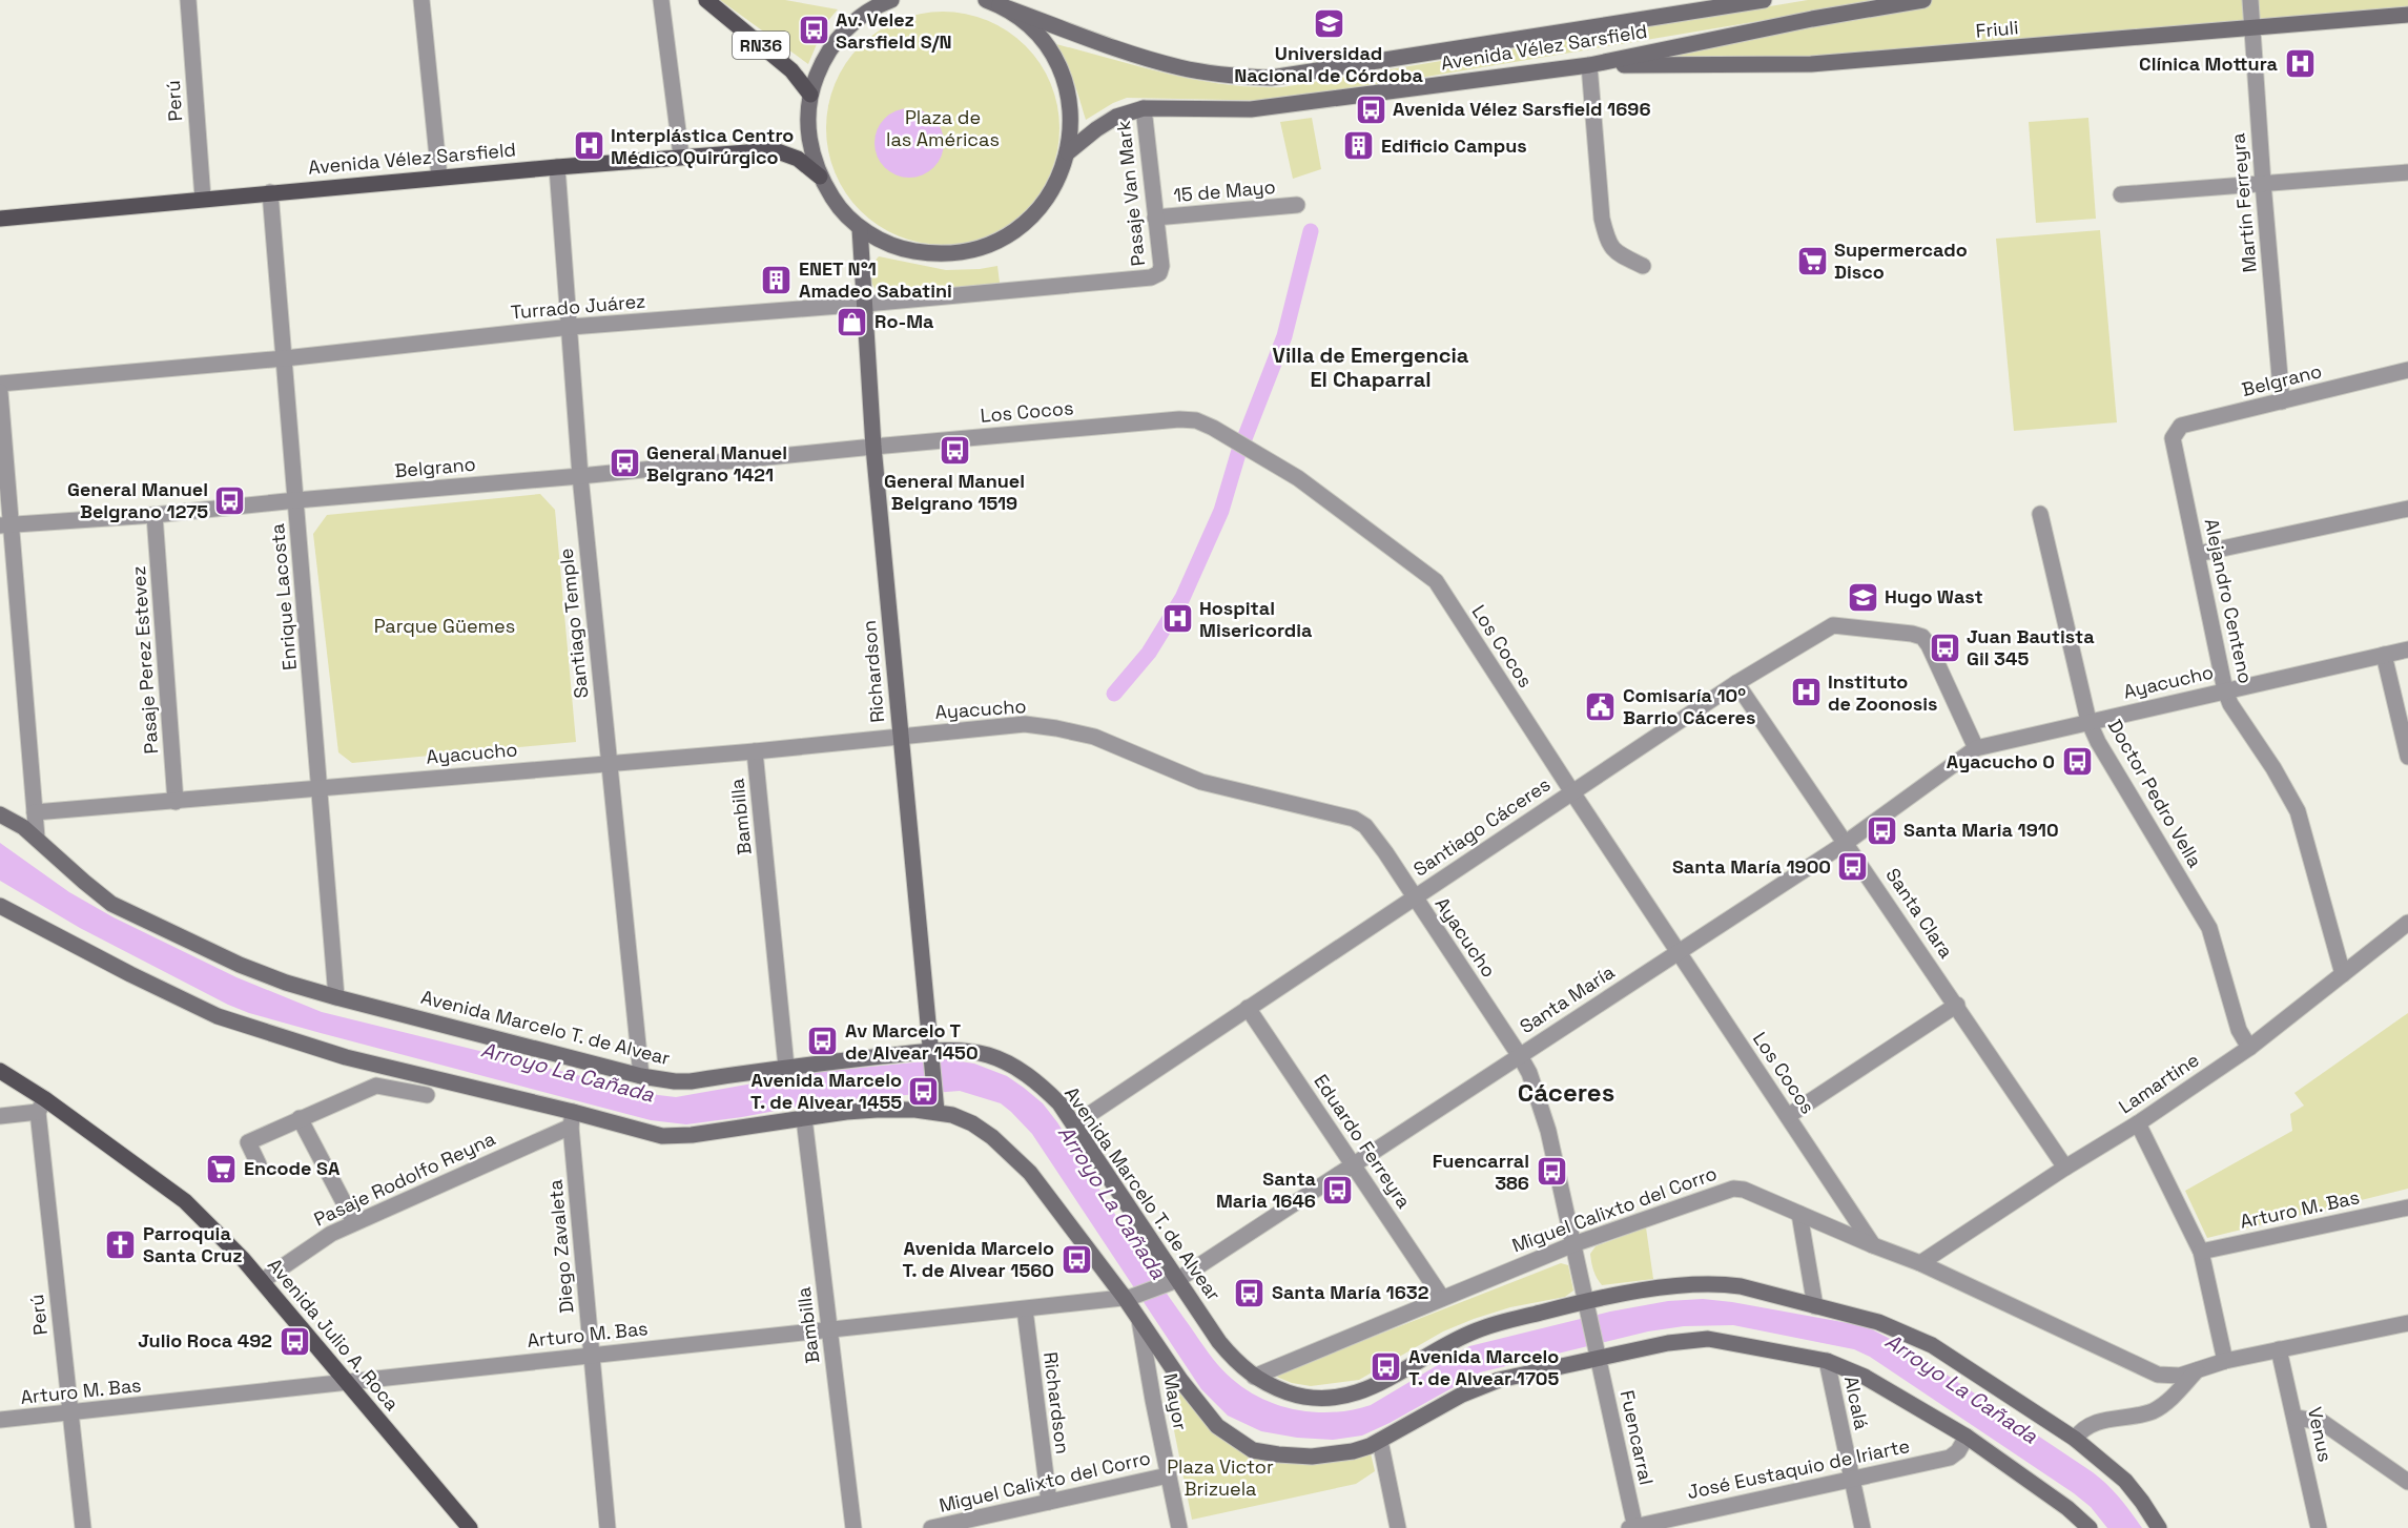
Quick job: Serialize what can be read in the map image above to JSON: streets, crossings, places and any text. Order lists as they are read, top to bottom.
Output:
{
  "streets": {
    "main road": [
      "Friuli",
      "RN36",
      "Avenida Vélez Sarsfield",
      "Richardson",
      "Avenida Marcelo T. de Alvear",
      "Avenida Julio A. Roca"
    ],
    "street": [
      "Perú",
      "15 de Mayo",
      "Pasaje Van Mark",
      "Martín Ferreyra",
      "Turrado Juárez",
      "Belgrano",
      "Los Cocos",
      "Enrique Lacosta",
      "Alejandro Centeno",
      "Santiago Temple",
      "Pasaje Perez Estevez",
      "Ayacucho",
      "Doctor Pedro Vella",
      "Bambilla",
      "Santiago Cáceres",
      "Santa Clara",
      "Santa María",
      "Lamartine",
      "Eduardo Ferreyra",
      "Pasaje Rodolfo Reyna",
      "Miguel Calixto del Corro",
      "Arturo M. Bas",
      "Diego Zavaleta",
      "Mayor",
      "Alcalá",
      "Venus",
      "Fuencarral",
      "José Eustaquio de Iriarte"
    ]
  },
  "crossings": [
    ["Friuli", "Avenida Vélez Sarsfield"],
    ["Friuli", "Martín Ferreyra"],
    ["Avenida Vélez Sarsfield", "Perú"],
    ["Avenida Vélez Sarsfield", "Pasaje Van Mark"],
    ["Avenida Vélez Sarsfield", "Enrique Lacosta"],
    ["Avenida Vélez Sarsfield", "Santiago Temple"],
    ["Perú", "Arturo M. Bas"],
    ["Perú", "Avenida Julio A. Roca"],
    ["15 de Mayo", "Pasaje Van Mark"],
    ["Pasaje Van Mark", "Turrado Juárez"],
    ["Martín Ferreyra", "Belgrano"],
    ["Turrado Juárez", "Enrique Lacosta"],
    ["Turrado Juárez", "Santiago Temple"],
    ["Turrado Juárez", "Richardson"],
    ["Belgrano", "Los Cocos"],
    ["Belgrano", "Enrique Lacosta"],
    ["Belgrano", "Alejandro Centeno"],
    ["Belgrano", "Santiago Temple"],
    ["Belgrano", "Pasaje Perez Estevez"],
    ["Belgrano", "Richardson"],
    ["Los Cocos", "Richardson"],
    ["Los Cocos", "Santiago Cáceres"],
    ["Los Cocos", "Santa María"],
    ["Los Cocos", "Miguel Calixto del Corro"],
    ["Enrique Lacosta", "Ayacucho"],
    ["Enrique Lacosta", "Avenida Marcelo T. de Alvear"],
    ["Alejandro Centeno", "Ayacucho"],
    ["Alejandro Centeno", "Lamartine"],
    ["Santiago Temple", "Ayacucho"],
    ["Santiago Temple", "Avenida Marcelo T. de Alvear"],
    ["Pasaje Perez Estevez", "Ayacucho"],
    ["Richardson", "Ayacucho"],
    ["Richardson", "Avenida Marcelo T. de Alvear"],
    ["Richardson", "Miguel Calixto del Corro"],
    ["Richardson", "Arturo M. Bas"],
    ["Ayacucho", "Doctor Pedro Vella"],
    ["Ayacucho", "Bambilla"],
    ["Ayacucho", "Santiago Cáceres"],
    ["Ayacucho", "Santa María"],
    ["Ayacucho", "Avenida Marcelo T. de Alvear"],
    ["Ayacucho", "Miguel Calixto del Corro"],
    ["Ayacucho", "Fuencarral"],
    ["Doctor Pedro Vella", "Lamartine"],
    ["Bambilla", "Avenida Marcelo T. de Alvear"],
    ["Bambilla", "Arturo M. Bas"],
    ["Santiago Cáceres", "Santa Clara"],
    ["Santiago Cáceres", "Santa María"],
    ["Santiago Cáceres", "Avenida Marcelo T. de Alvear"],
    ["Santiago Cáceres", "Eduardo Ferreyra"],
    ["Santa Clara", "Santa María"],
    ["Santa Clara", "Lamartine"],
    ["Santa María", "Avenida Marcelo T. de Alvear"],
    ["Santa María", "Eduardo Ferreyra"],
    ["Santa María", "Arturo M. Bas"],
    ["Avenida Marcelo T. de Alvear", "Miguel Calixto del Corro"],
    ["Avenida Marcelo T. de Alvear", "Arturo M. Bas"],
    ["Lamartine", "Miguel Calixto del Corro"],
    ["Eduardo Ferreyra", "Miguel Calixto del Corro"],
    ["Pasaje Rodolfo Reyna", "Diego Zavaleta"],
    ["Pasaje Rodolfo Reyna", "Avenida Julio A. Roca"],
    ["Miguel Calixto del Corro", "Mayor"],
    ["Miguel Calixto del Corro", "Venus"],
    ["Arturo M. Bas", "Diego Zavaleta"],
    ["Arturo M. Bas", "Avenida Julio A. Roca"],
    ["Alcalá", "José Eustaquio de Iriarte"],
    ["Fuencarral", "José Eustaquio de Iriarte"]
  ],
  "districts": ["Villa de Emergencia El Chaparral", "Cáceres"],
  "water": ["Arroyo La Cañada"],
  "parks": ["Plaza de las Américas", "Parque Güemes", "Plaza Victor Brizuela"],
  "places": {
    "school or university": ["Universidad Nacional de Córdoba", "Hugo Wast"],
    "bus stop": [
      "Av. Velez Sarsfield S/N",
      "Avenida Vélez Sarsfield 1696",
      "General Manuel Belgrano 1519",
      "General Manuel Belgrano 1421",
      "General Manuel Belgrano 1275",
      "Juan Bautista Gil 345",
      "Ayacucho 0",
      "Santa Maria 1910",
      "Santa María 1900",
      "Av Marcelo T de Alvear 1450",
      "Avenida Marcelo T. de Alvear 1455",
      "Fuencarral 386",
      "Santa Maria 1646",
      "Avenida Marcelo T. de Alvear 1560",
      "Santa María 1632",
      "Julio Roca 492",
      "Avenida Marcelo T. de Alvear 1705"
    ],
    "hospital": [
      "Clínica Mottura",
      "Interplástica Centro Médico Quirúrgico",
      "Hospital Misericordia",
      "Instituto de Zoonosis"
    ],
    "building": ["Edificio Campus", "ENET N°1 Amadeo Sabatini"],
    "supermarket": ["Supermercado Disco", "Encode SA"],
    "shop": ["Ro-Ma"],
    "public building": ["Comisaría 10º Barrio Cáceres"],
    "church": ["Parroquia Santa Cruz"]
  }
}
